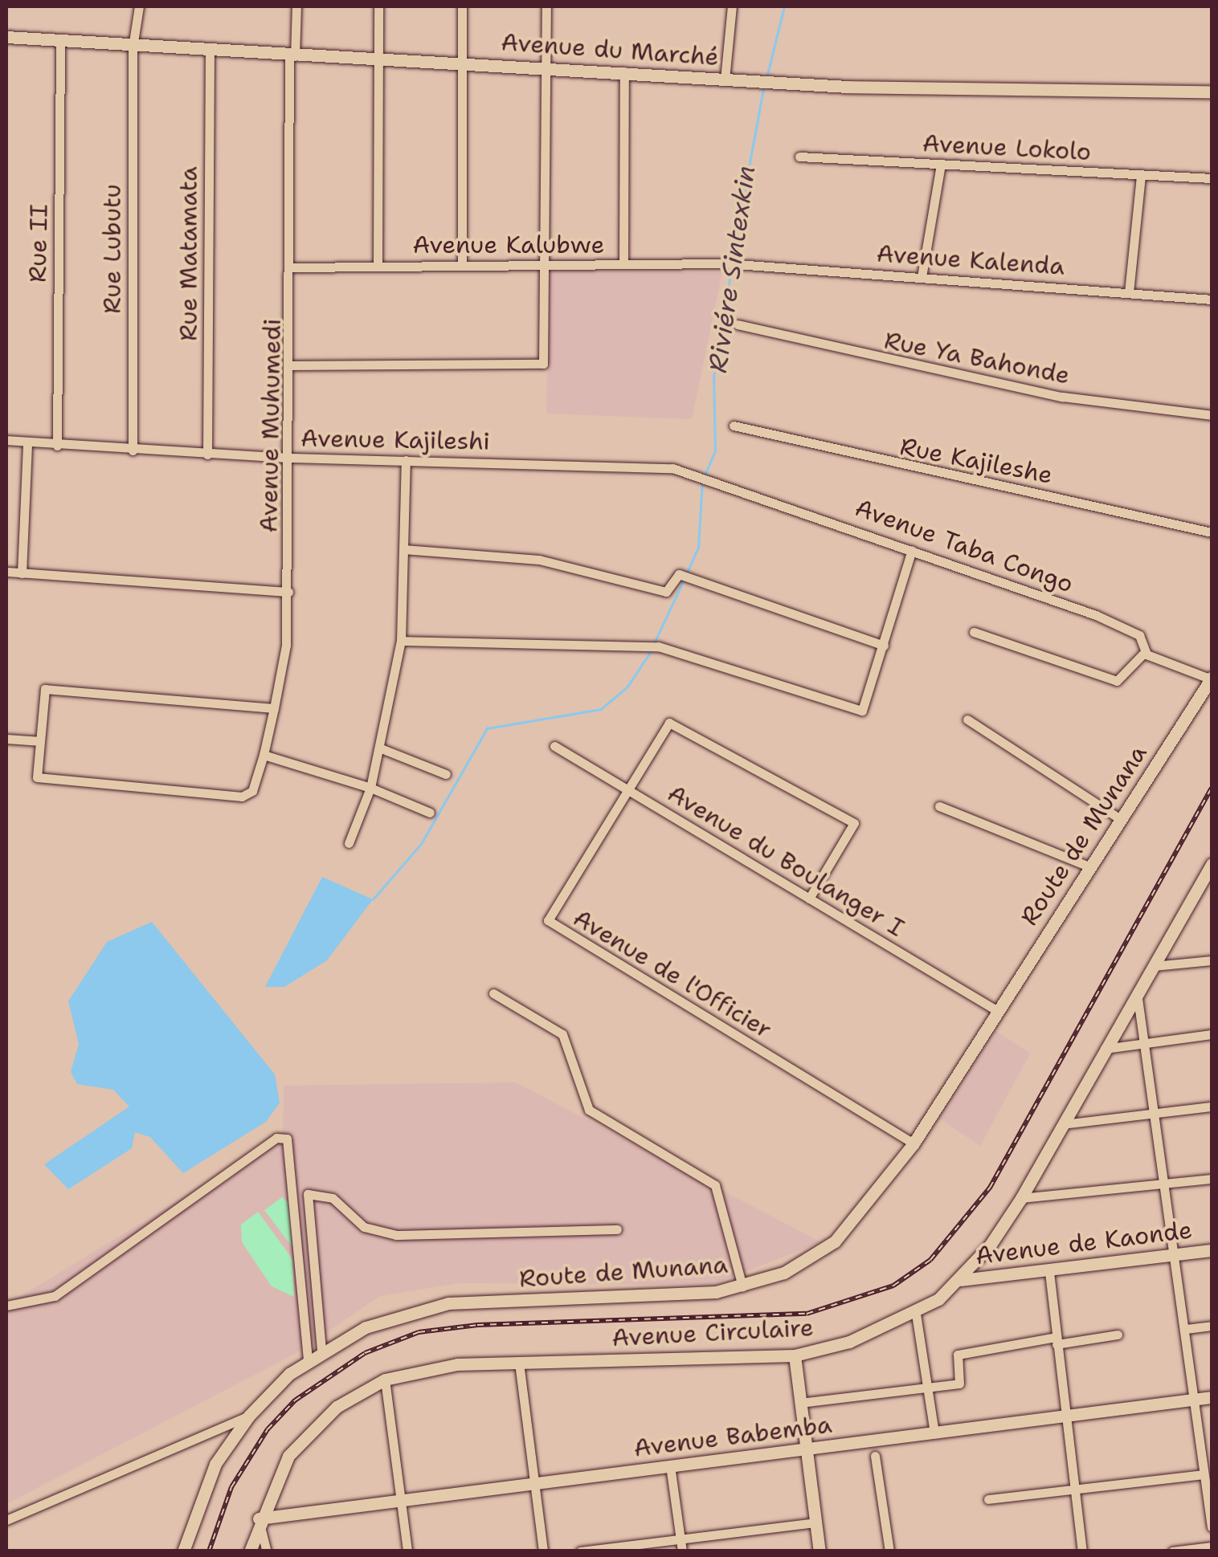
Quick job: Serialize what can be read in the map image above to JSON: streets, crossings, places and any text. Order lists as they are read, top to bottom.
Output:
{
  "streets": {
    "street": [
      "Avenue du Marché",
      "Avenue Lokolo",
      "Rue II",
      "Avenue Kalubwe",
      "Rue Lubutu",
      "Rue Matamata",
      "Avenue Kalenda",
      "Rue Ya Bahonde",
      "Avenue Muhumedi",
      "Avenue Kajileshi",
      "Rue Kajileshe",
      "Avenue Taba Congo",
      "Route de Munana",
      "Avenue du Boulanger I",
      "Avenue de l'Officier",
      "Avenue de Kaonde",
      "Avenue Circulaire",
      "Avenue Babemba"
    ]
  },
  "crossings": [
    ["Avenue du Marché", "Rue II"],
    ["Avenue du Marché", "Rue Lubutu"],
    ["Avenue du Marché", "Rue Matamata"],
    ["Avenue du Marché", "Avenue Muhumedi"],
    ["Rue II", "Avenue Kajileshi"],
    ["Avenue Kalubwe", "Avenue Kalenda"],
    ["Avenue Kalubwe", "Avenue Muhumedi"],
    ["Rue Lubutu", "Avenue Kajileshi"],
    ["Rue Matamata", "Avenue Kajileshi"],
    ["Avenue Muhumedi", "Avenue Kajileshi"],
    ["Avenue Kajileshi", "Avenue Taba Congo"],
    ["Avenue Taba Congo", "Route de Munana"],
    ["Route de Munana", "Avenue du Boulanger I"],
    ["Route de Munana", "Avenue de l'Officier"],
    ["Avenue du Boulanger I", "Avenue de l'Officier"],
    ["Avenue de Kaonde", "Avenue Circulaire"],
    ["Avenue Circulaire", "Avenue Babemba"]
  ],
  "water": ["Riviére Sintexkin"]
}
